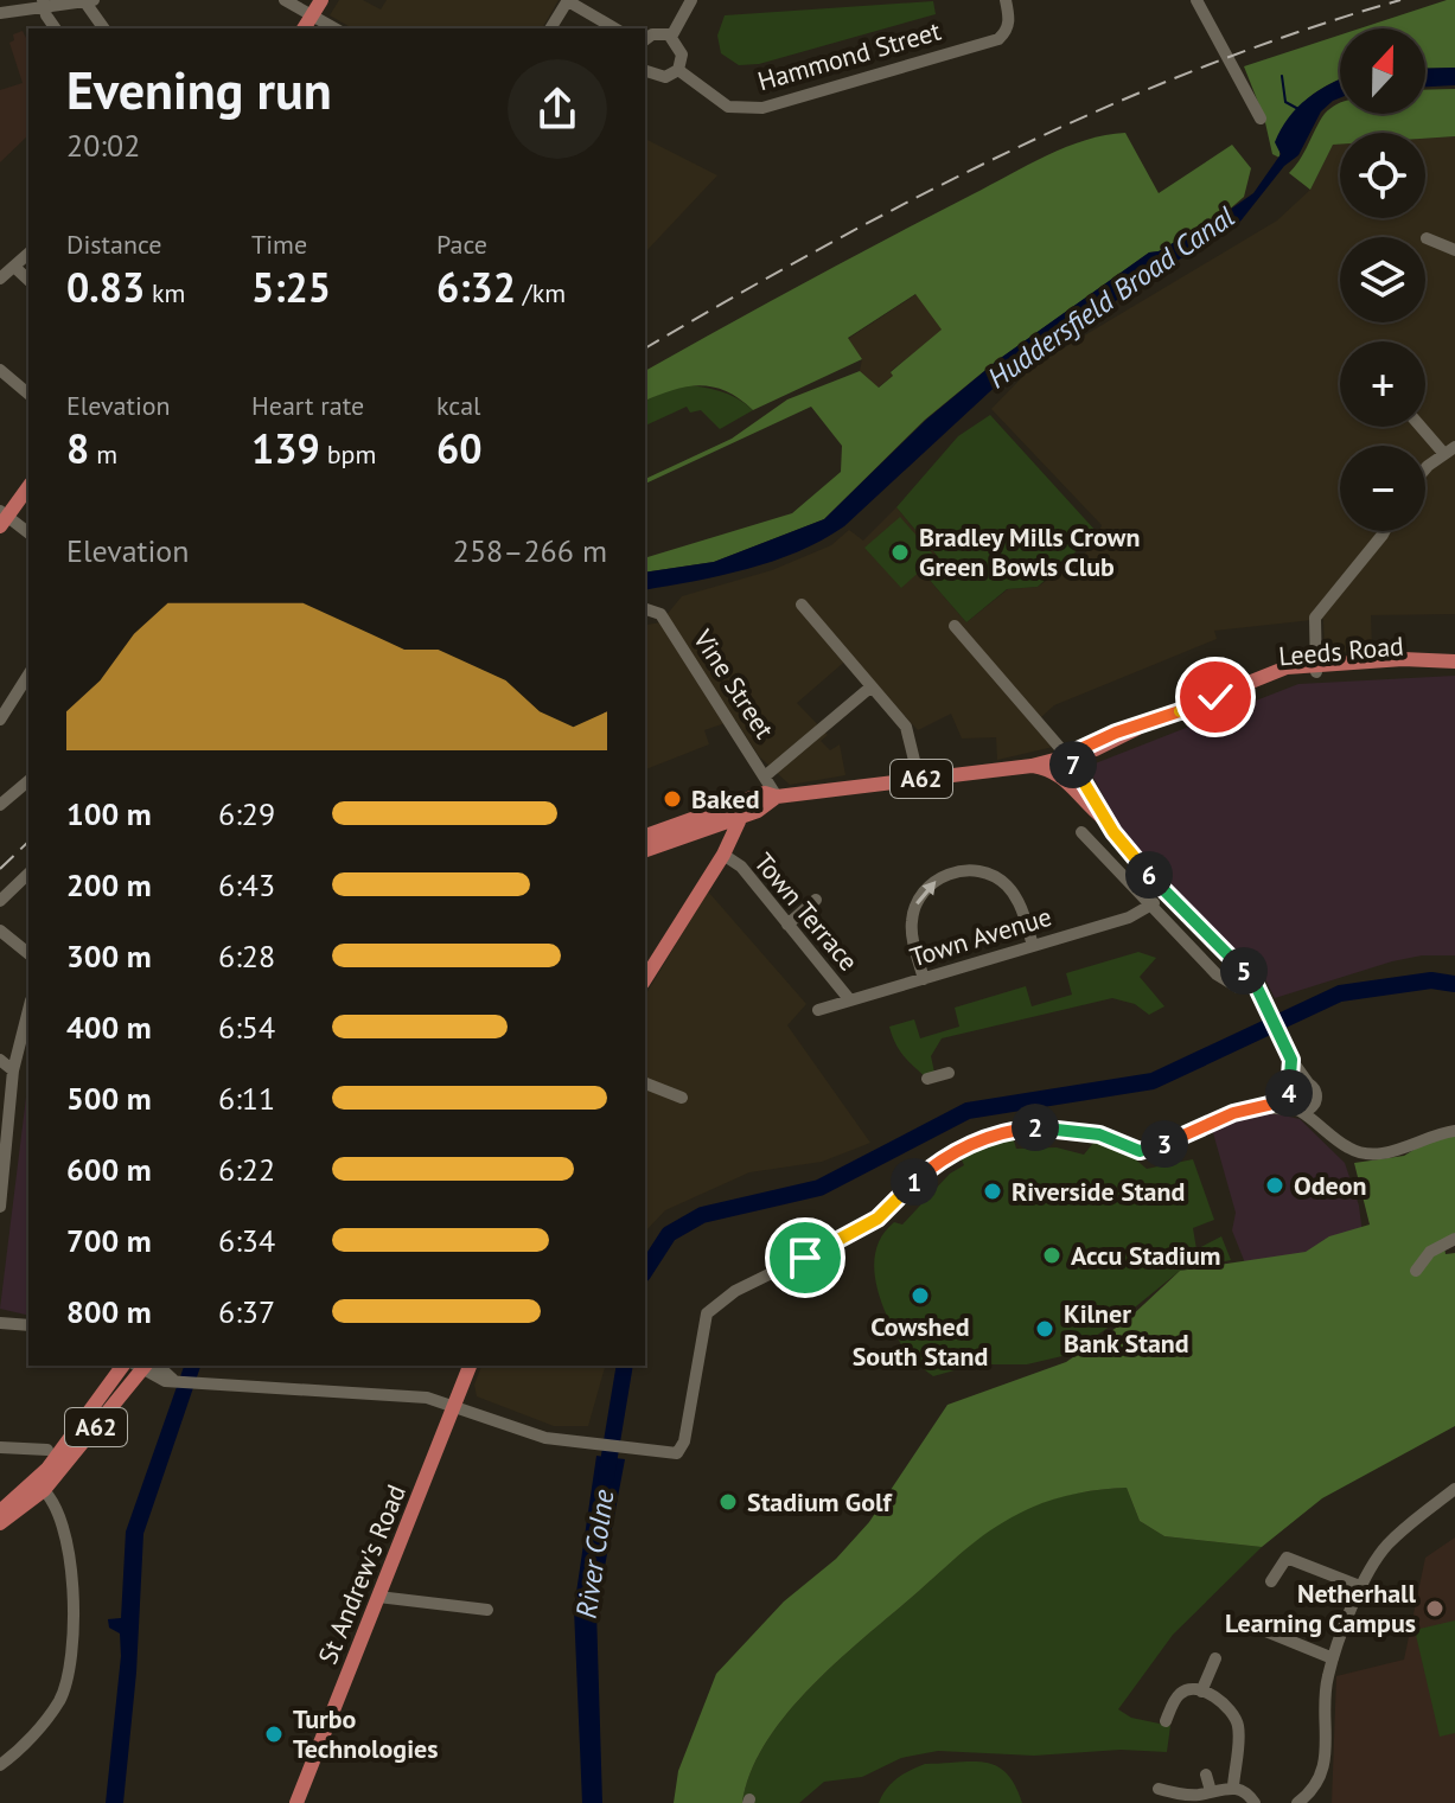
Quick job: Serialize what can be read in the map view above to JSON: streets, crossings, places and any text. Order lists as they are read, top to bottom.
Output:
{
  "streets": {
    "main road": ["Leeds Road", "A62", "St Andrew's Road"],
    "street": [
      "Hammond Street",
      "Vine Street",
      "Town Terrace",
      "Town Avenue"
    ]
  },
  "crossings": [
    ["Leeds Road", "Vine Street"],
    ["Town Terrace", "Town Avenue"]
  ],
  "water": ["Huddersfield Broad Canal", "River Colne"],
  "places": [
    "Bradley Mills Crown Green Bowls Club",
    "Baked",
    "Odeon",
    "Riverside Stand",
    "Accu Stadium",
    "Cowshed South Stand",
    "Kilner Bank Stand",
    "Stadium Golf",
    "Netherhall Learning Campus",
    "Turbo Technologies"
  ],
  "north": "top",
  "page": {
    "map_buttons": ["+", "−"],
    "heading": ["Evening run", "20:02"],
    "stats": [
      ["Distance", "0.83 km"],
      ["Time", "5:25"],
      ["Pace", "6:32 /km"],
      ["Elevation", "8 m"],
      ["Heart rate", "139 bpm"],
      ["kcal", "60"]
    ],
    "chart": ["Elevation", "258–266 m"],
    "pins": [
      "7",
      "6",
      "5",
      "4",
      "2",
      "3",
      "1"
    ],
    "list": [
      {
        "name": "100 m",
        "note": "6:29"
      },
      {
        "name": "200 m",
        "note": "6:43"
      },
      {
        "name": "300 m",
        "note": "6:28"
      },
      {
        "name": "400 m",
        "note": "6:54"
      },
      {
        "name": "500 m",
        "note": "6:11"
      },
      {
        "name": "600 m",
        "note": "6:22"
      },
      {
        "name": "700 m",
        "note": "6:34"
      },
      {
        "name": "800 m",
        "note": "6:37"
      }
    ]
  }
}
